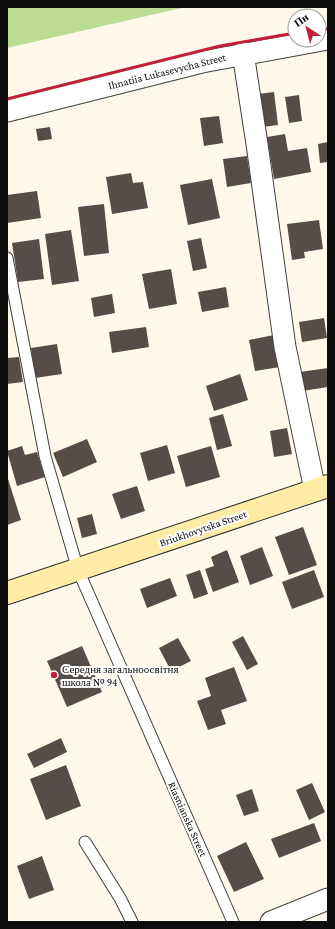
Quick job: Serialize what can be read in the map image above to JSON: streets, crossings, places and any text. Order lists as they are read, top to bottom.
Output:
{
  "streets": {
    "main road": ["Briukhovytska Street"],
    "street": ["Ihnatiia Lukasevycha Street"],
    "lane": ["Riasnianska Street"]
  },
  "crossings": [
    ["Briukhovytska Street", "Riasnianska Street"]
  ],
  "places": ["Середня загальноосвітня школа № 94"],
  "north": "top left"
}
